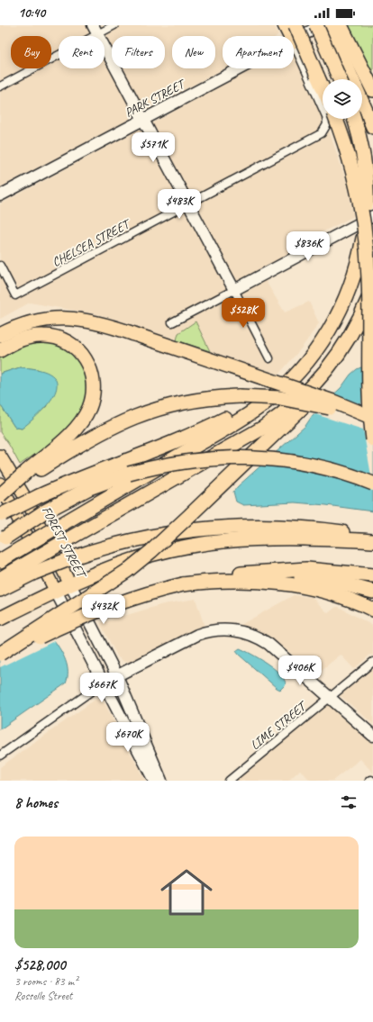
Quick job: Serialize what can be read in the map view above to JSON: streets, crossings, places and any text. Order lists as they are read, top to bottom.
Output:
{
  "streets": {
    "main road": ["PARK STREET", "FOREST STREET"],
    "street": ["CHELSEA STREET", "LIME STREET"]
  },
  "page": {
    "status": "10:40",
    "chip": [
      "Buy",
      "Rent",
      "Filters",
      "New",
      "Apartment"
    ],
    "price": [
      "$571K",
      "$483K",
      "$836K",
      "$528K",
      "$432K",
      "$406K",
      "$667K",
      "$670K"
    ],
    "heading": "8 homes",
    "list": [
      {
        "name": "$528,000",
        "note": "3 rooms · 83 m² · Rosselle Street"
      }
    ]
  }
}
